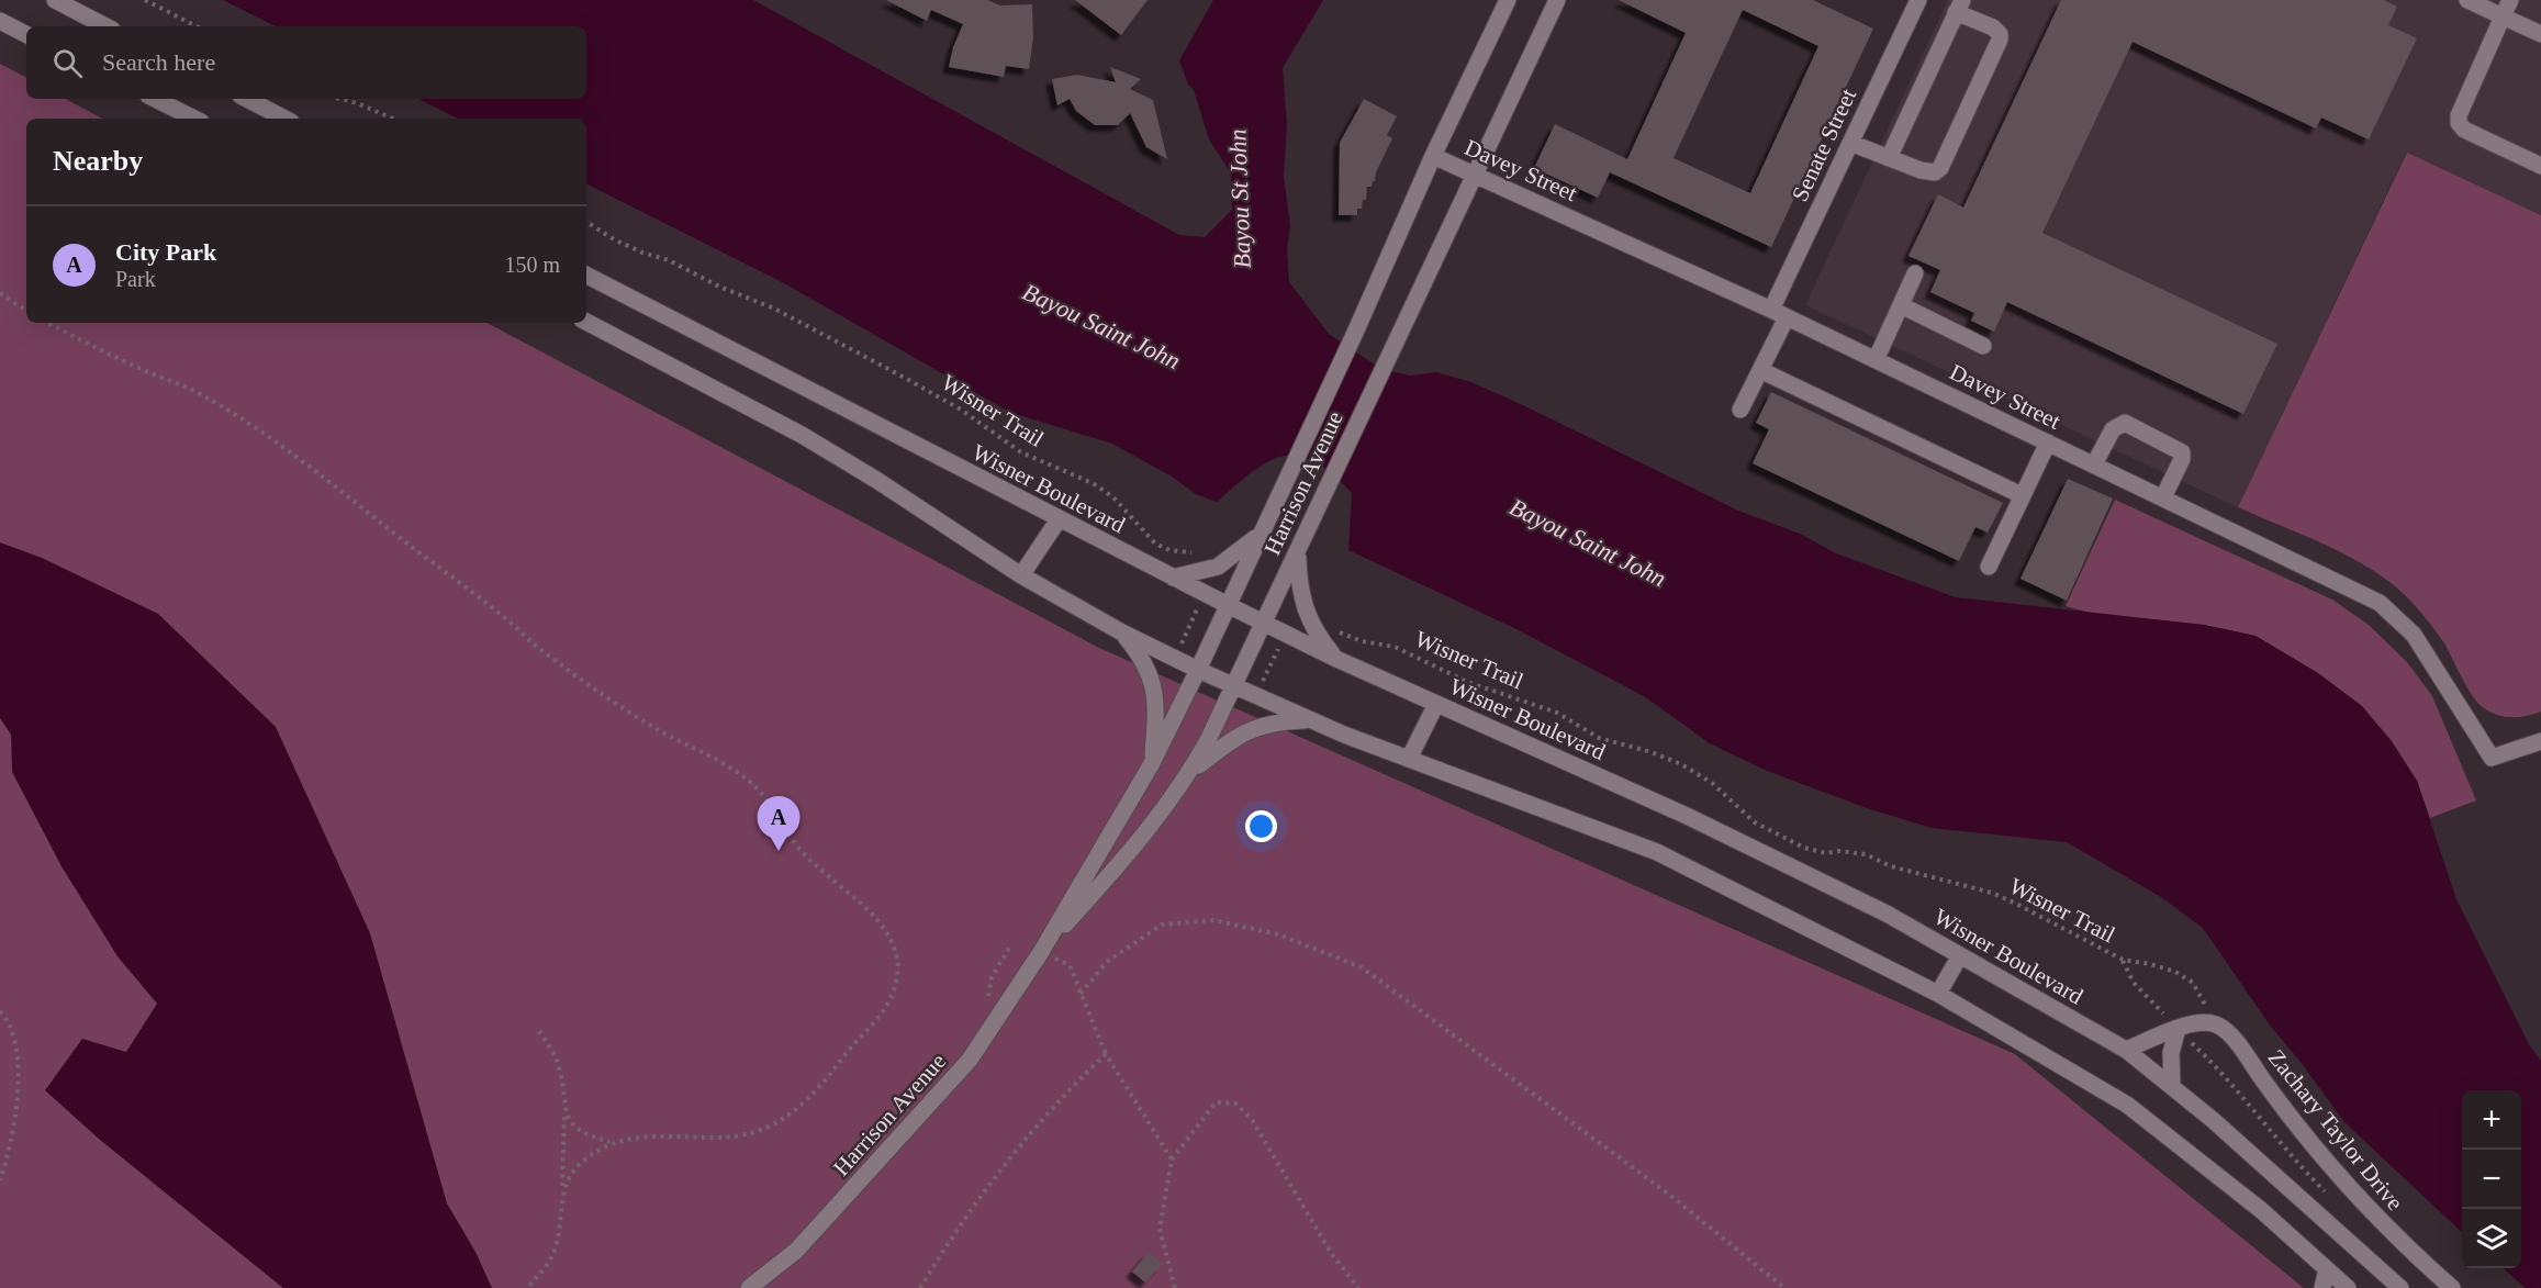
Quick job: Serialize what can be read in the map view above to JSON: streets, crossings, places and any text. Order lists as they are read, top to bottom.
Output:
{
  "streets": {
    "street": [
      "Senate Street",
      "Davey Street",
      "Harrison Avenue",
      "Wisner Boulevard",
      "Zachary Taylor Drive"
    ],
    "path": ["Wisner Trail"]
  },
  "crossings": [
    ["Senate Street", "Davey Street"],
    ["Davey Street", "Harrison Avenue"],
    ["Wisner Trail", "Zachary Taylor Drive"],
    ["Harrison Avenue", "Wisner Boulevard"]
  ],
  "water": ["Bayou St John", "Bayou Saint John"],
  "page": {
    "search": "Search here",
    "heading": "Nearby",
    "list": [
      {
        "mark": "A",
        "name": "City Park",
        "note": "Park",
        "value": "150 m"
      }
    ],
    "pins": "A",
    "map_buttons": ["+", "−"]
  }
}
